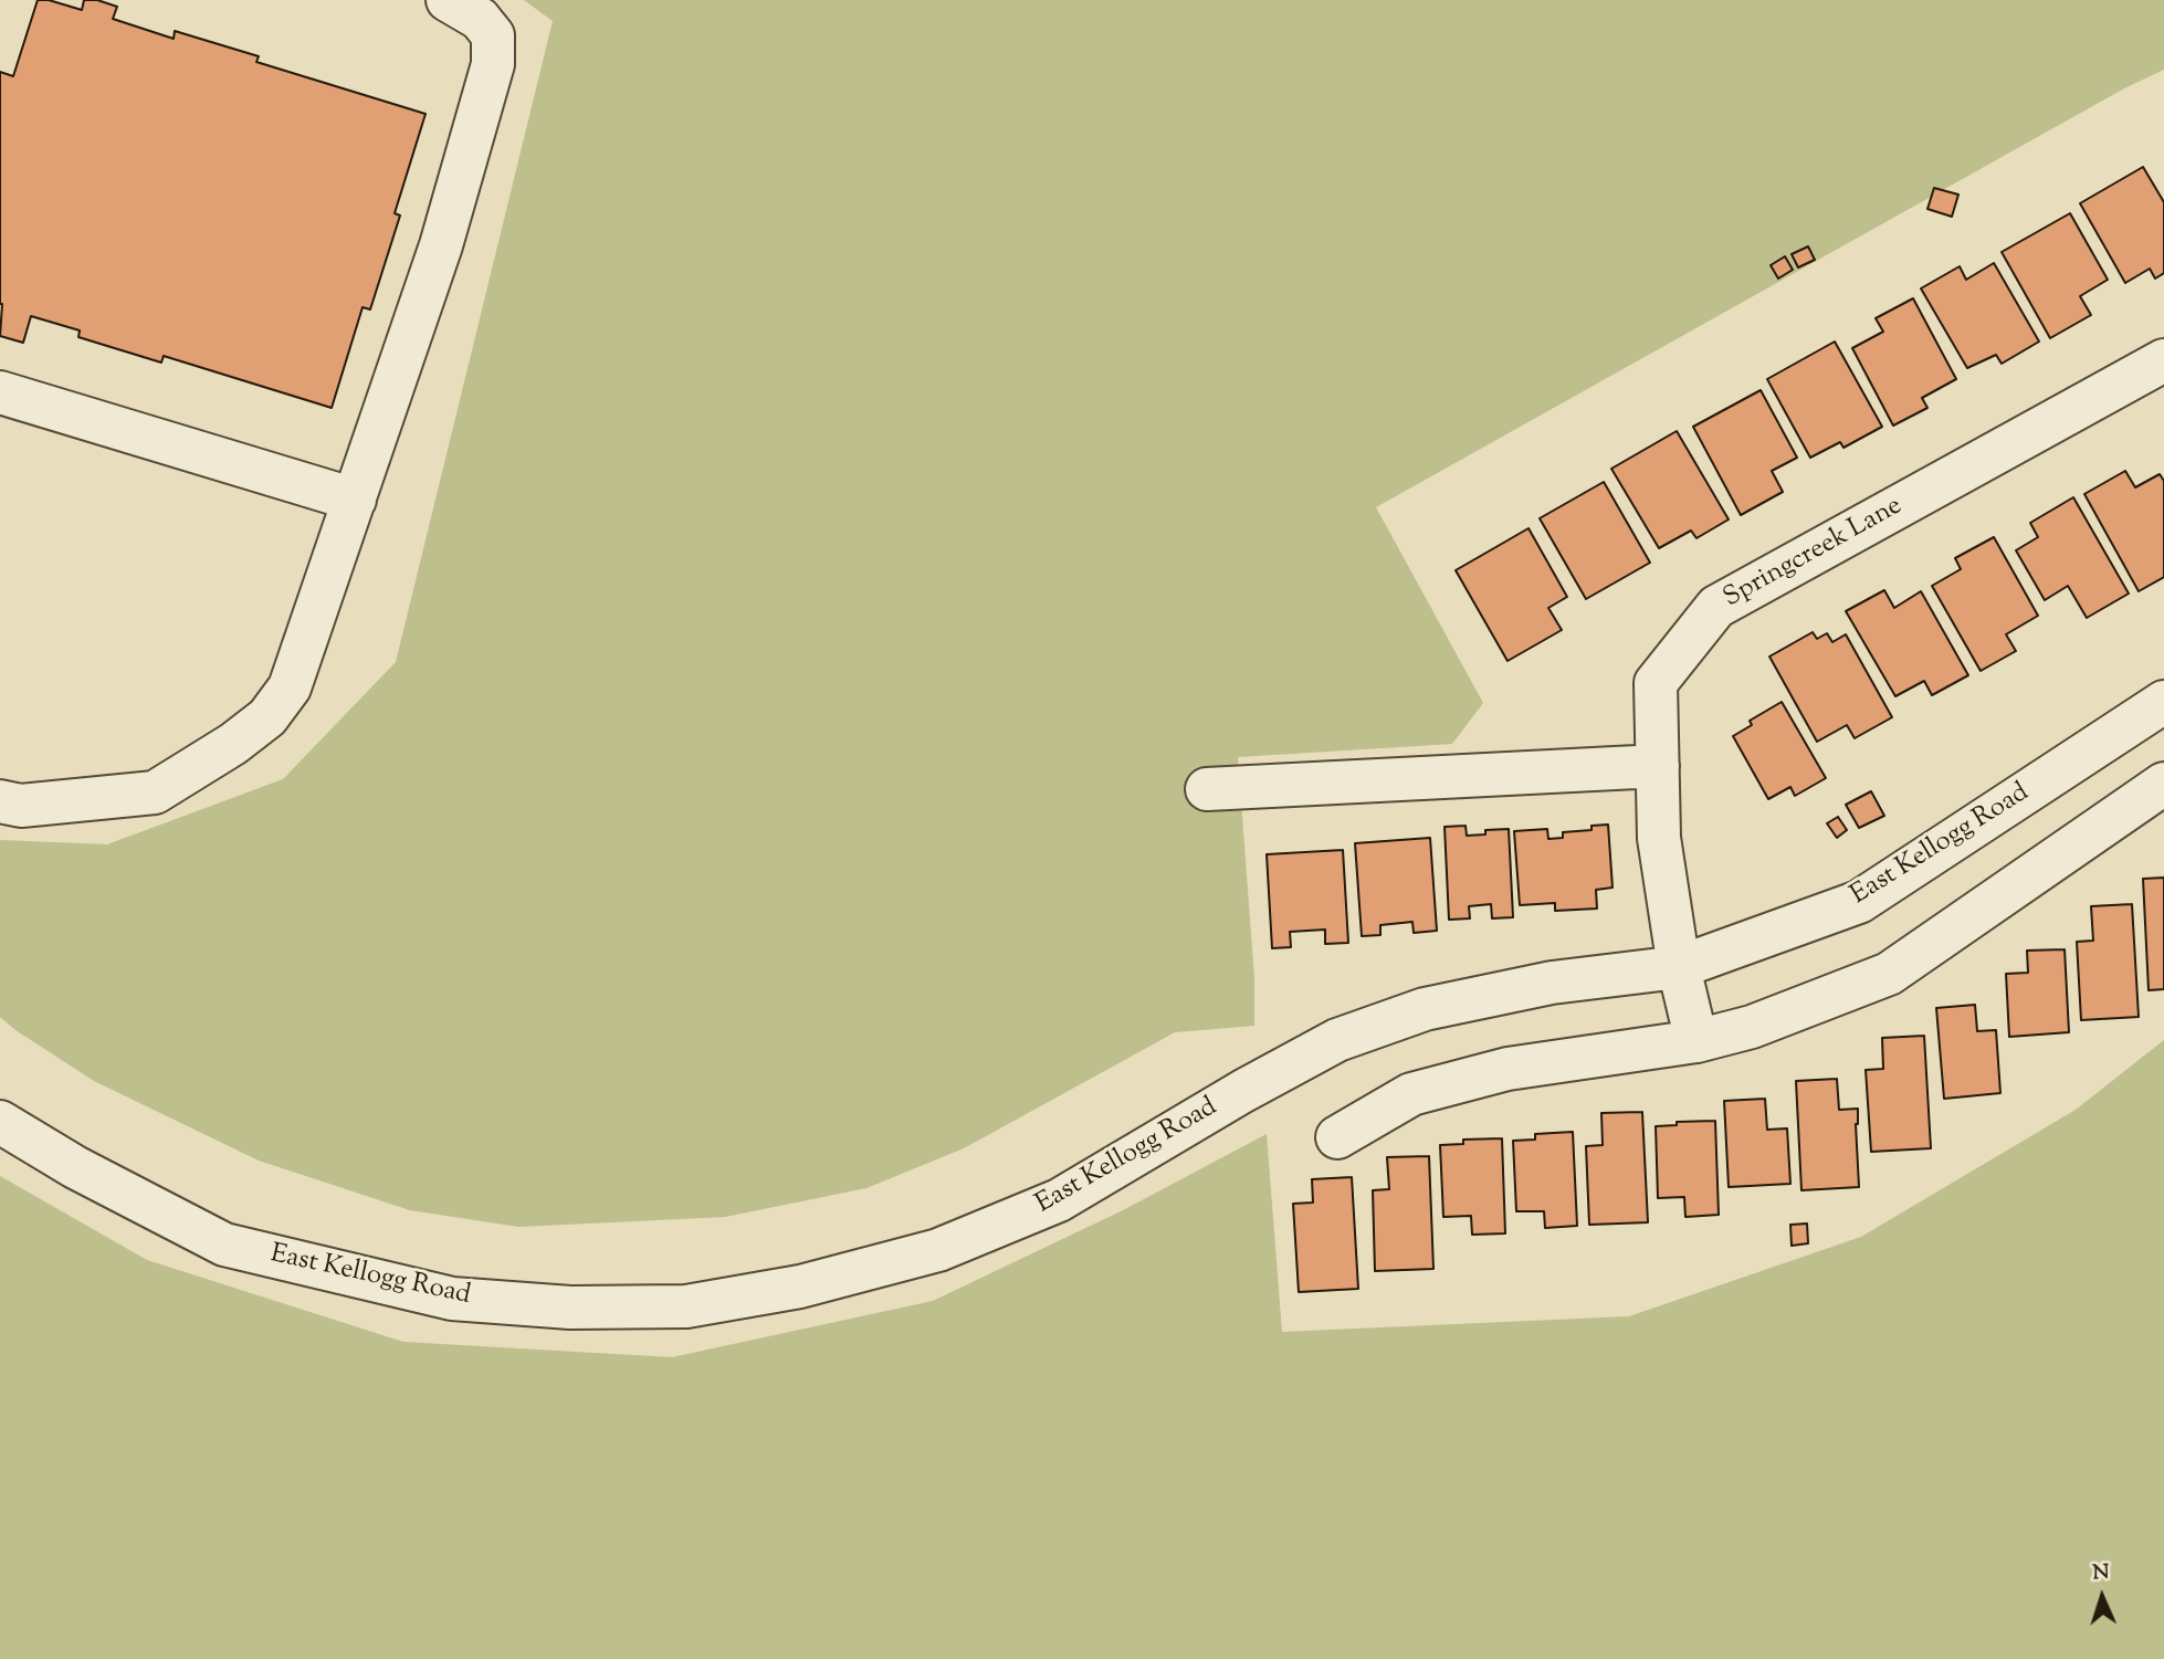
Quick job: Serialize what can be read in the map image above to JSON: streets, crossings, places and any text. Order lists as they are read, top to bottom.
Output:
{
  "streets": {
    "street": ["Springcreek Lane", "East Kellogg Road"]
  },
  "crossings": [
    ["Springcreek Lane", "East Kellogg Road"]
  ],
  "north": "top"
}
